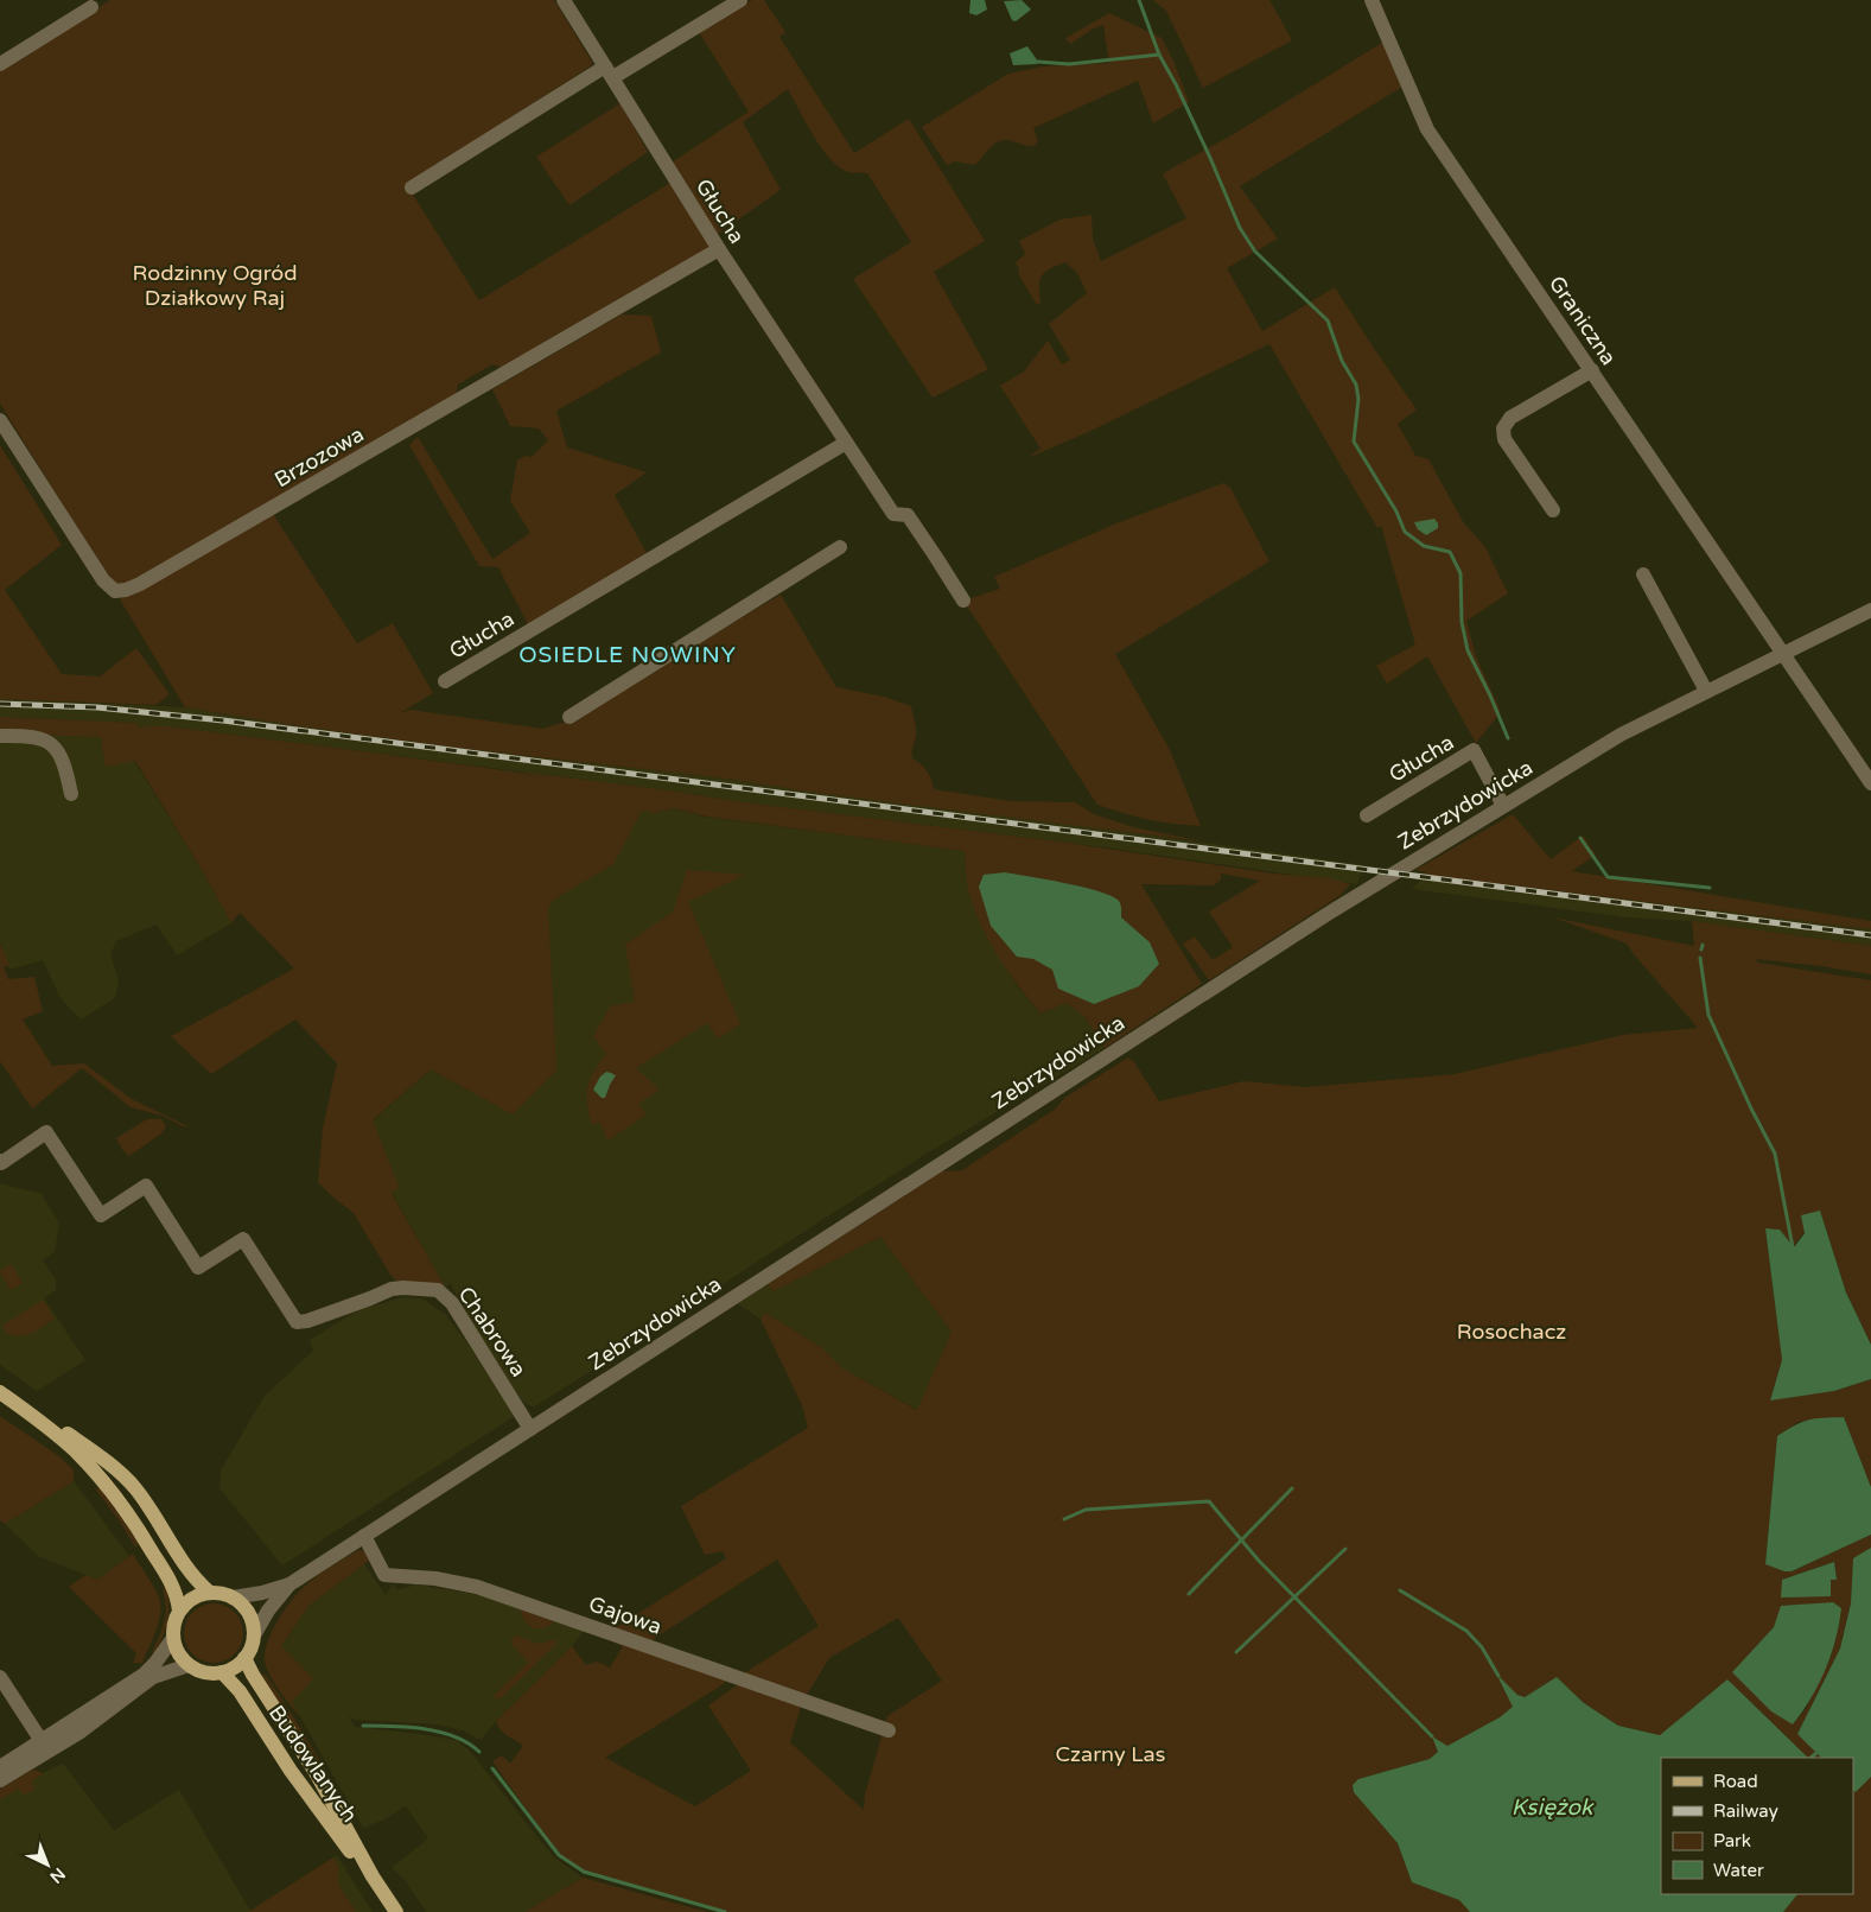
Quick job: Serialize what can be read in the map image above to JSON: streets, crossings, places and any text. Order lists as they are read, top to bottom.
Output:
{
  "streets": {
    "main road": ["Budowlanych"],
    "street": [
      "Głucha",
      "Graniczna",
      "Brzozowa",
      "Zebrzydowicka",
      "Chabrowa",
      "Gajowa"
    ]
  },
  "crossings": [
    ["Głucha", "Brzozowa"],
    ["Głucha", "Zebrzydowicka"],
    ["Graniczna", "Zebrzydowicka"],
    ["Zebrzydowicka", "Chabrowa"],
    ["Zebrzydowicka", "Gajowa"],
    ["Zebrzydowicka", "Budowlanych"]
  ],
  "districts": ["OSIEDLE NOWINY"],
  "water": ["Księżok"],
  "parks": ["Rodzinny Ogród Działkowy Raj", "Rosochacz", "Czarny Las"],
  "legend": [
    "Road",
    "Railway",
    "Park",
    "Water"
  ],
  "north": "bottom right"
}
